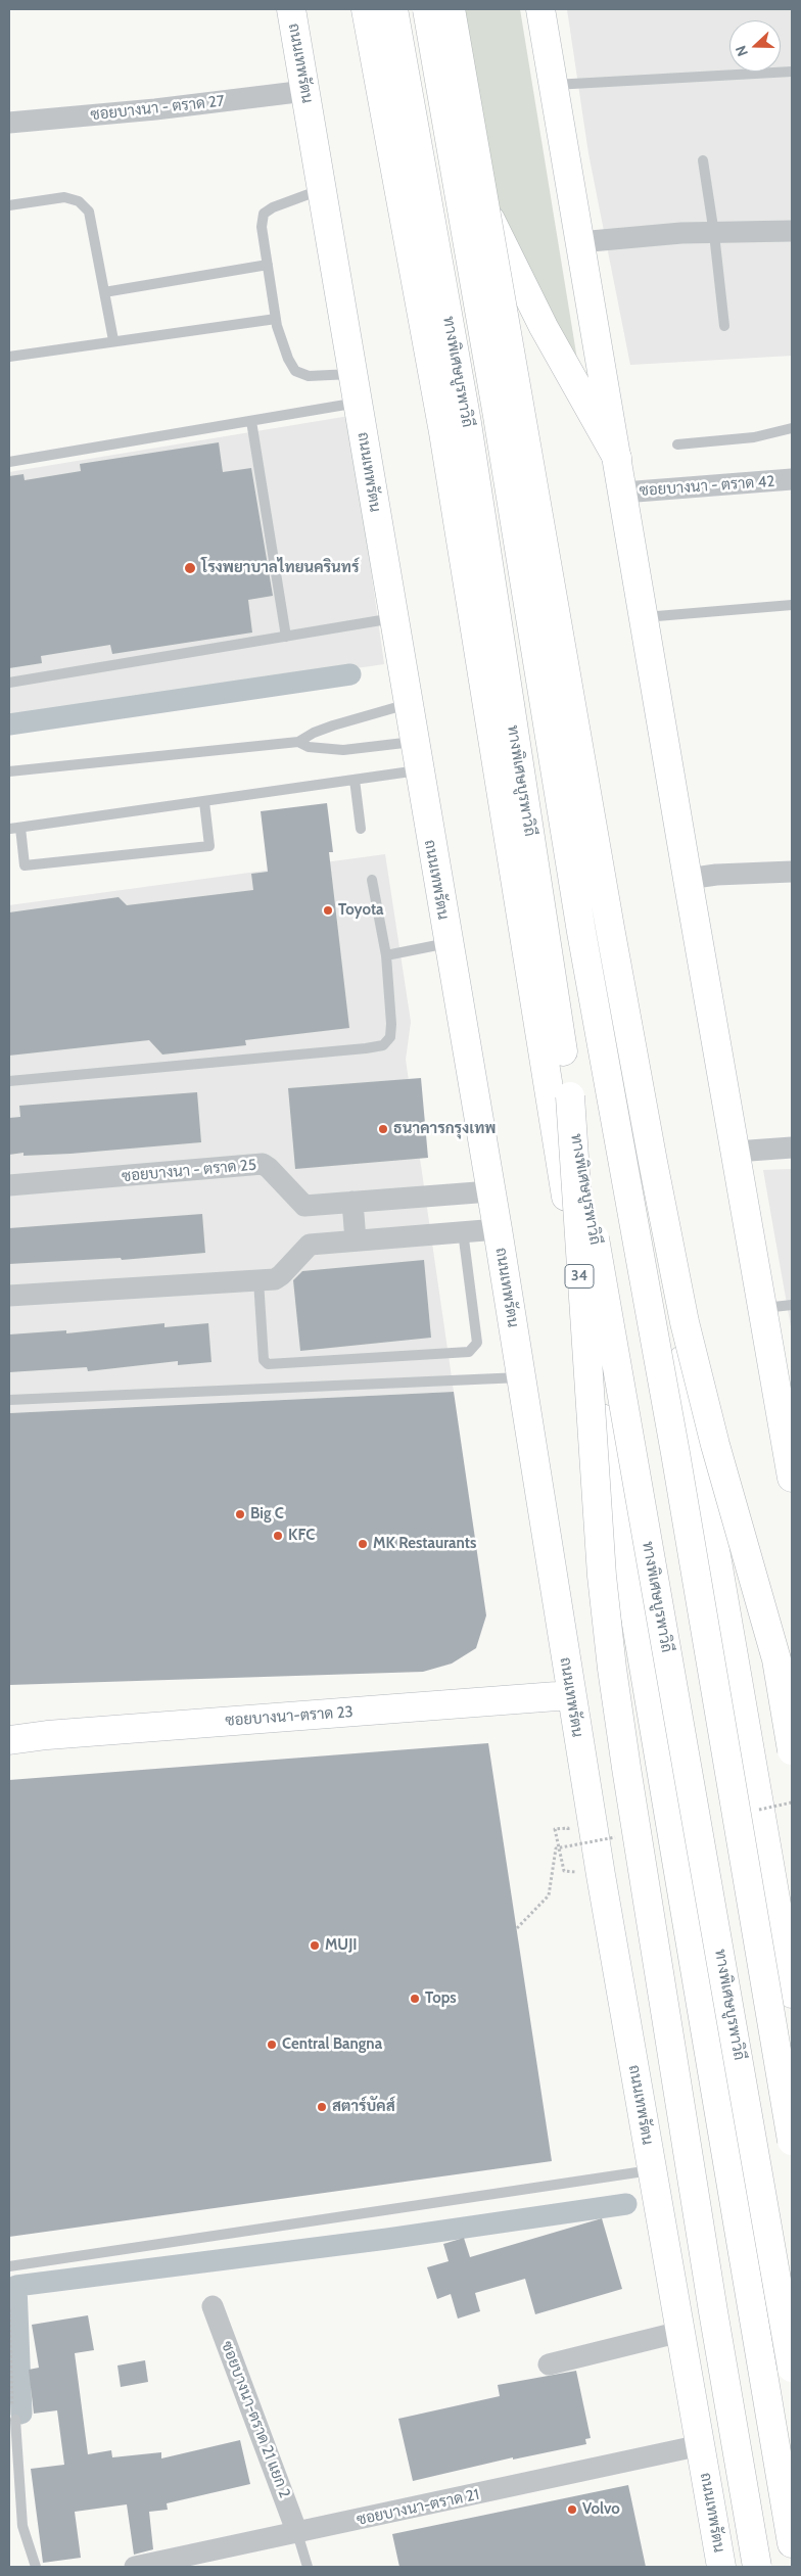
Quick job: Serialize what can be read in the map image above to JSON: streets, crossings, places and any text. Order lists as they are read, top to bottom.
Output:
{
  "streets": {
    "main road": [
      "ถนนเทพรัตน",
      "ทางพิเศษบูรพาวิถี",
      "34",
      "ซอยบางนา-ตราด 23"
    ],
    "street": [
      "ซอยบางนา - ตราด 27",
      "ซอยบางนา - ตราด 42",
      "ซอยบางนา - ตราด 25",
      "ซอยบางนา-ตราด 21 แยก 2",
      "ซอยบางนา-ตราด 21"
    ]
  },
  "crossings": [
    ["ถนนเทพรัตน", "ซอยบางนา - ตราด 27"],
    ["ถนนเทพรัตน", "ซอยบางนา - ตราด 25"],
    ["ถนนเทพรัตน", "ซอยบางนา-ตราด 23"],
    ["ถนนเทพรัตน", "ซอยบางนา-ตราด 21"],
    ["ซอยบางนา-ตราด 21 แยก 2", "ซอยบางนา-ตราด 21"]
  ],
  "places": [
    "โรงพยาบาลไทยนครินทร์",
    "Toyota",
    "ธนาคารกรุงเทพ",
    "Big C",
    "KFC",
    "MK Restaurants",
    "MUJI",
    "Tops",
    "Central Bangna",
    "สตาร์บัคส์",
    "Volvo"
  ],
  "north": "left"
}
